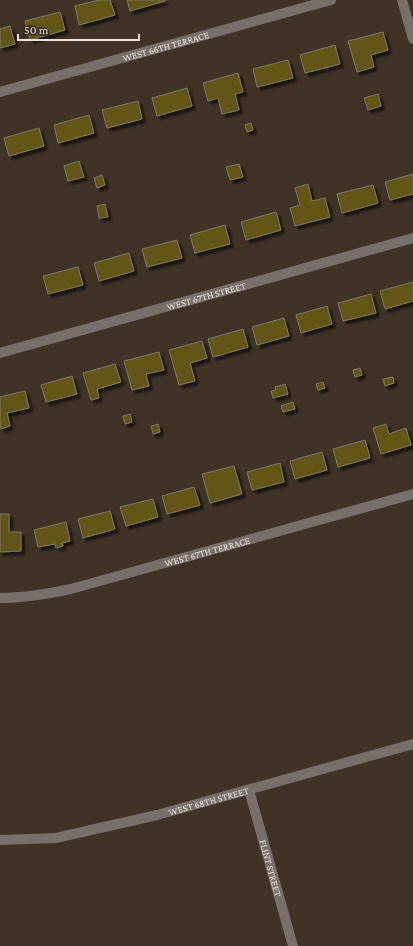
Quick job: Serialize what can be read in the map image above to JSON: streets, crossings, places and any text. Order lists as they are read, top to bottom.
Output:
{
  "streets": {
    "street": [
      "WEST 66TH TERRACE",
      "WEST 67TH STREET",
      "WEST 67TH TERRACE",
      "WEST 68TH STREET",
      "FLINT STREET"
    ]
  },
  "crossings": [
    ["WEST 68TH STREET", "FLINT STREET"]
  ],
  "scale_bar": "50 m"
}
